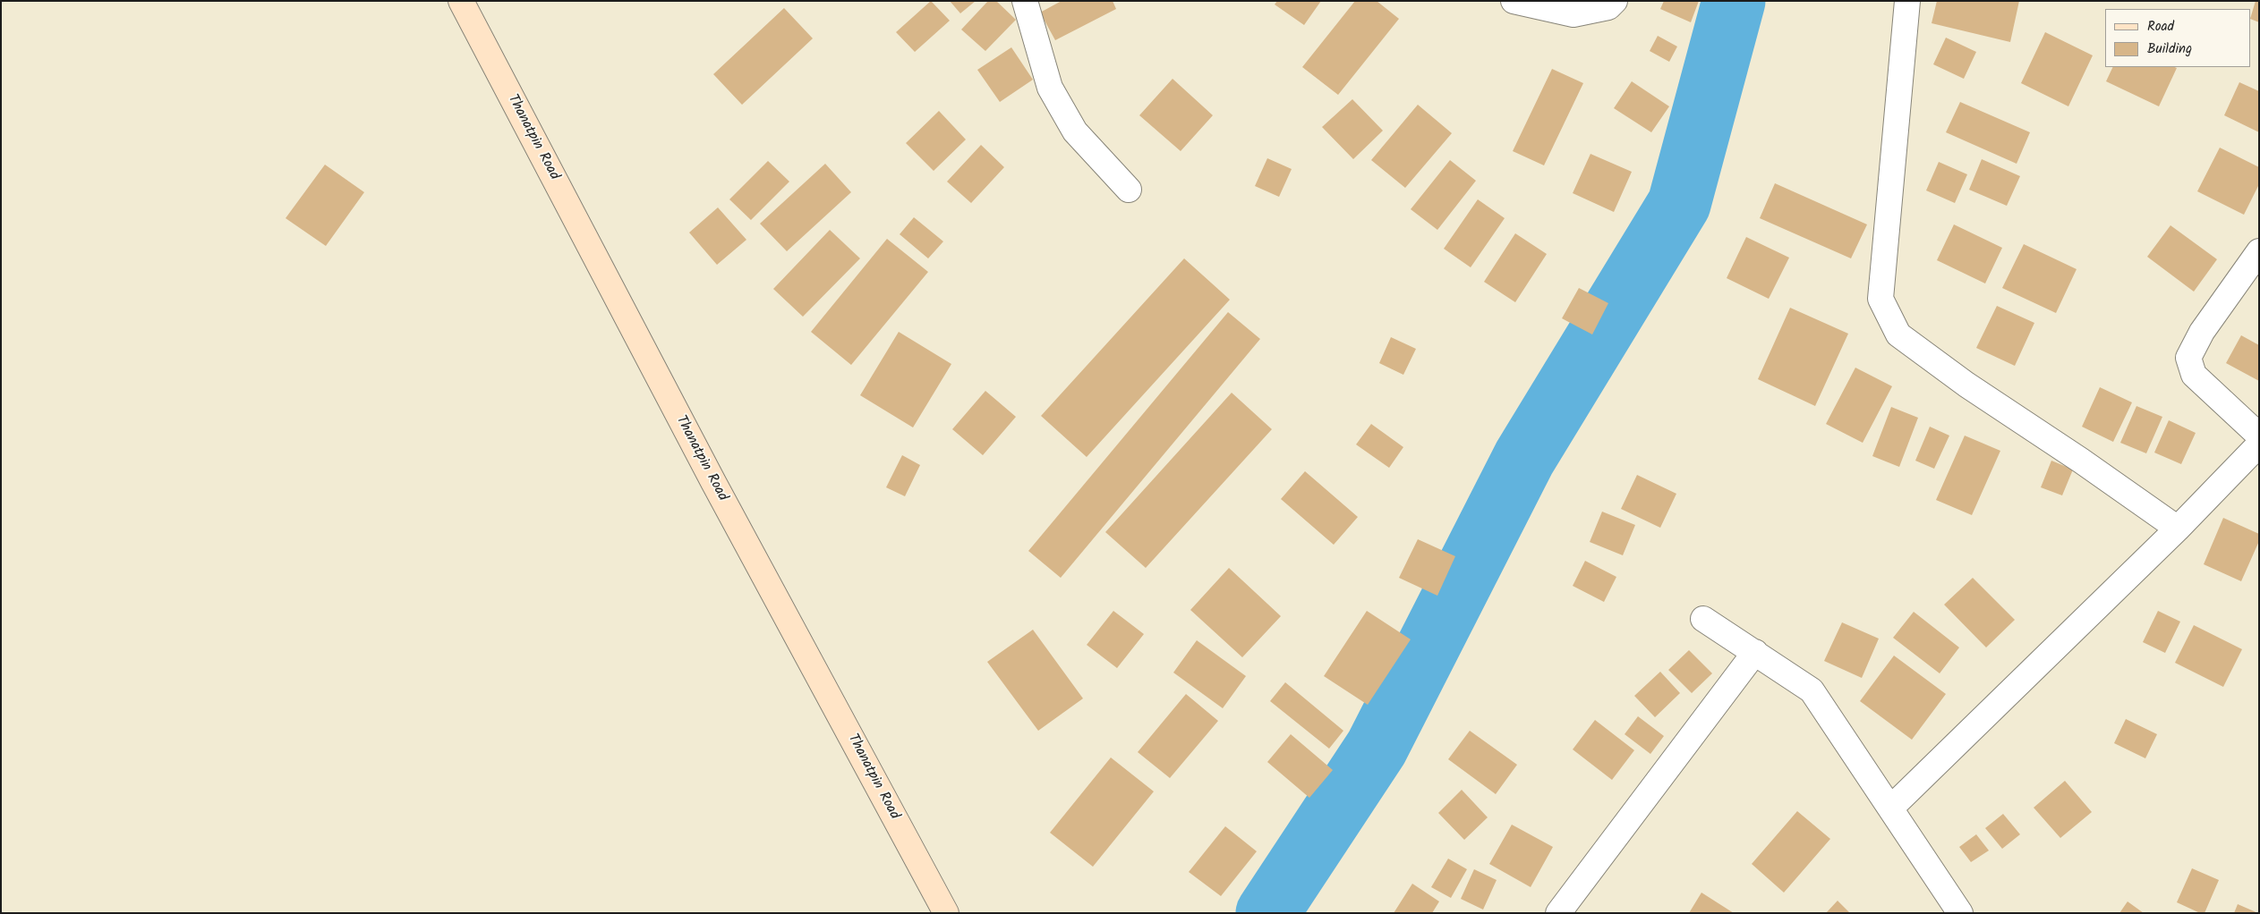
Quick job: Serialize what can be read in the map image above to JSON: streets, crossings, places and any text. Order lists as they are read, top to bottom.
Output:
{
  "streets": {
    "main road": ["Thanatpin Road"]
  },
  "legend": ["Road", "Building"]
}
